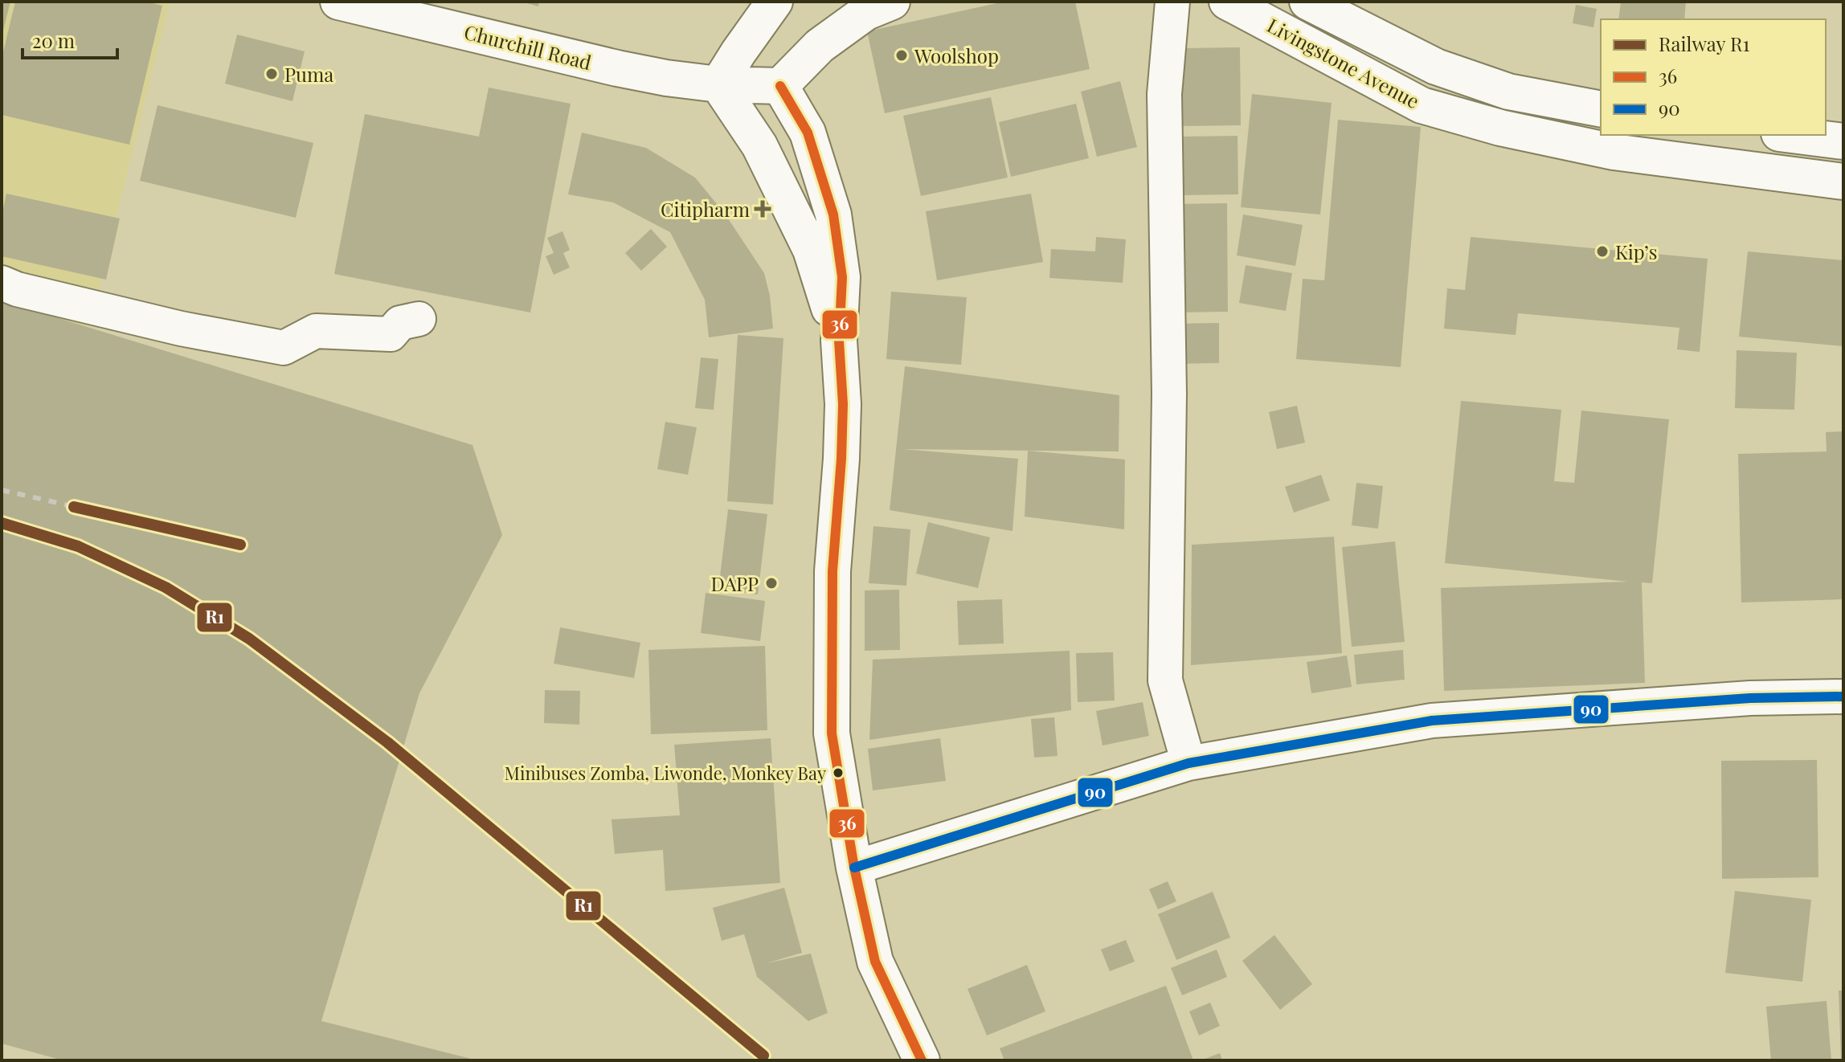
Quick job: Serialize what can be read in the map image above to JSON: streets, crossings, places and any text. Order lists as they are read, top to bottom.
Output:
{
  "streets": {
    "highway": ["Churchill Road", "Livingstone Avenue"]
  },
  "places": {
    "other": [
      "Woolshop",
      "Puma",
      "Kip’s",
      "DAPP",
      "Minibuses Zomba, Liwonde, Monkey Bay"
    ],
    "health": ["Citipharm"]
  },
  "lines": ["transit line 36", "rail line R1", "transit line 90"],
  "legend": ["Railway R1", "36", "90"],
  "scale_bar": "20 m"
}
